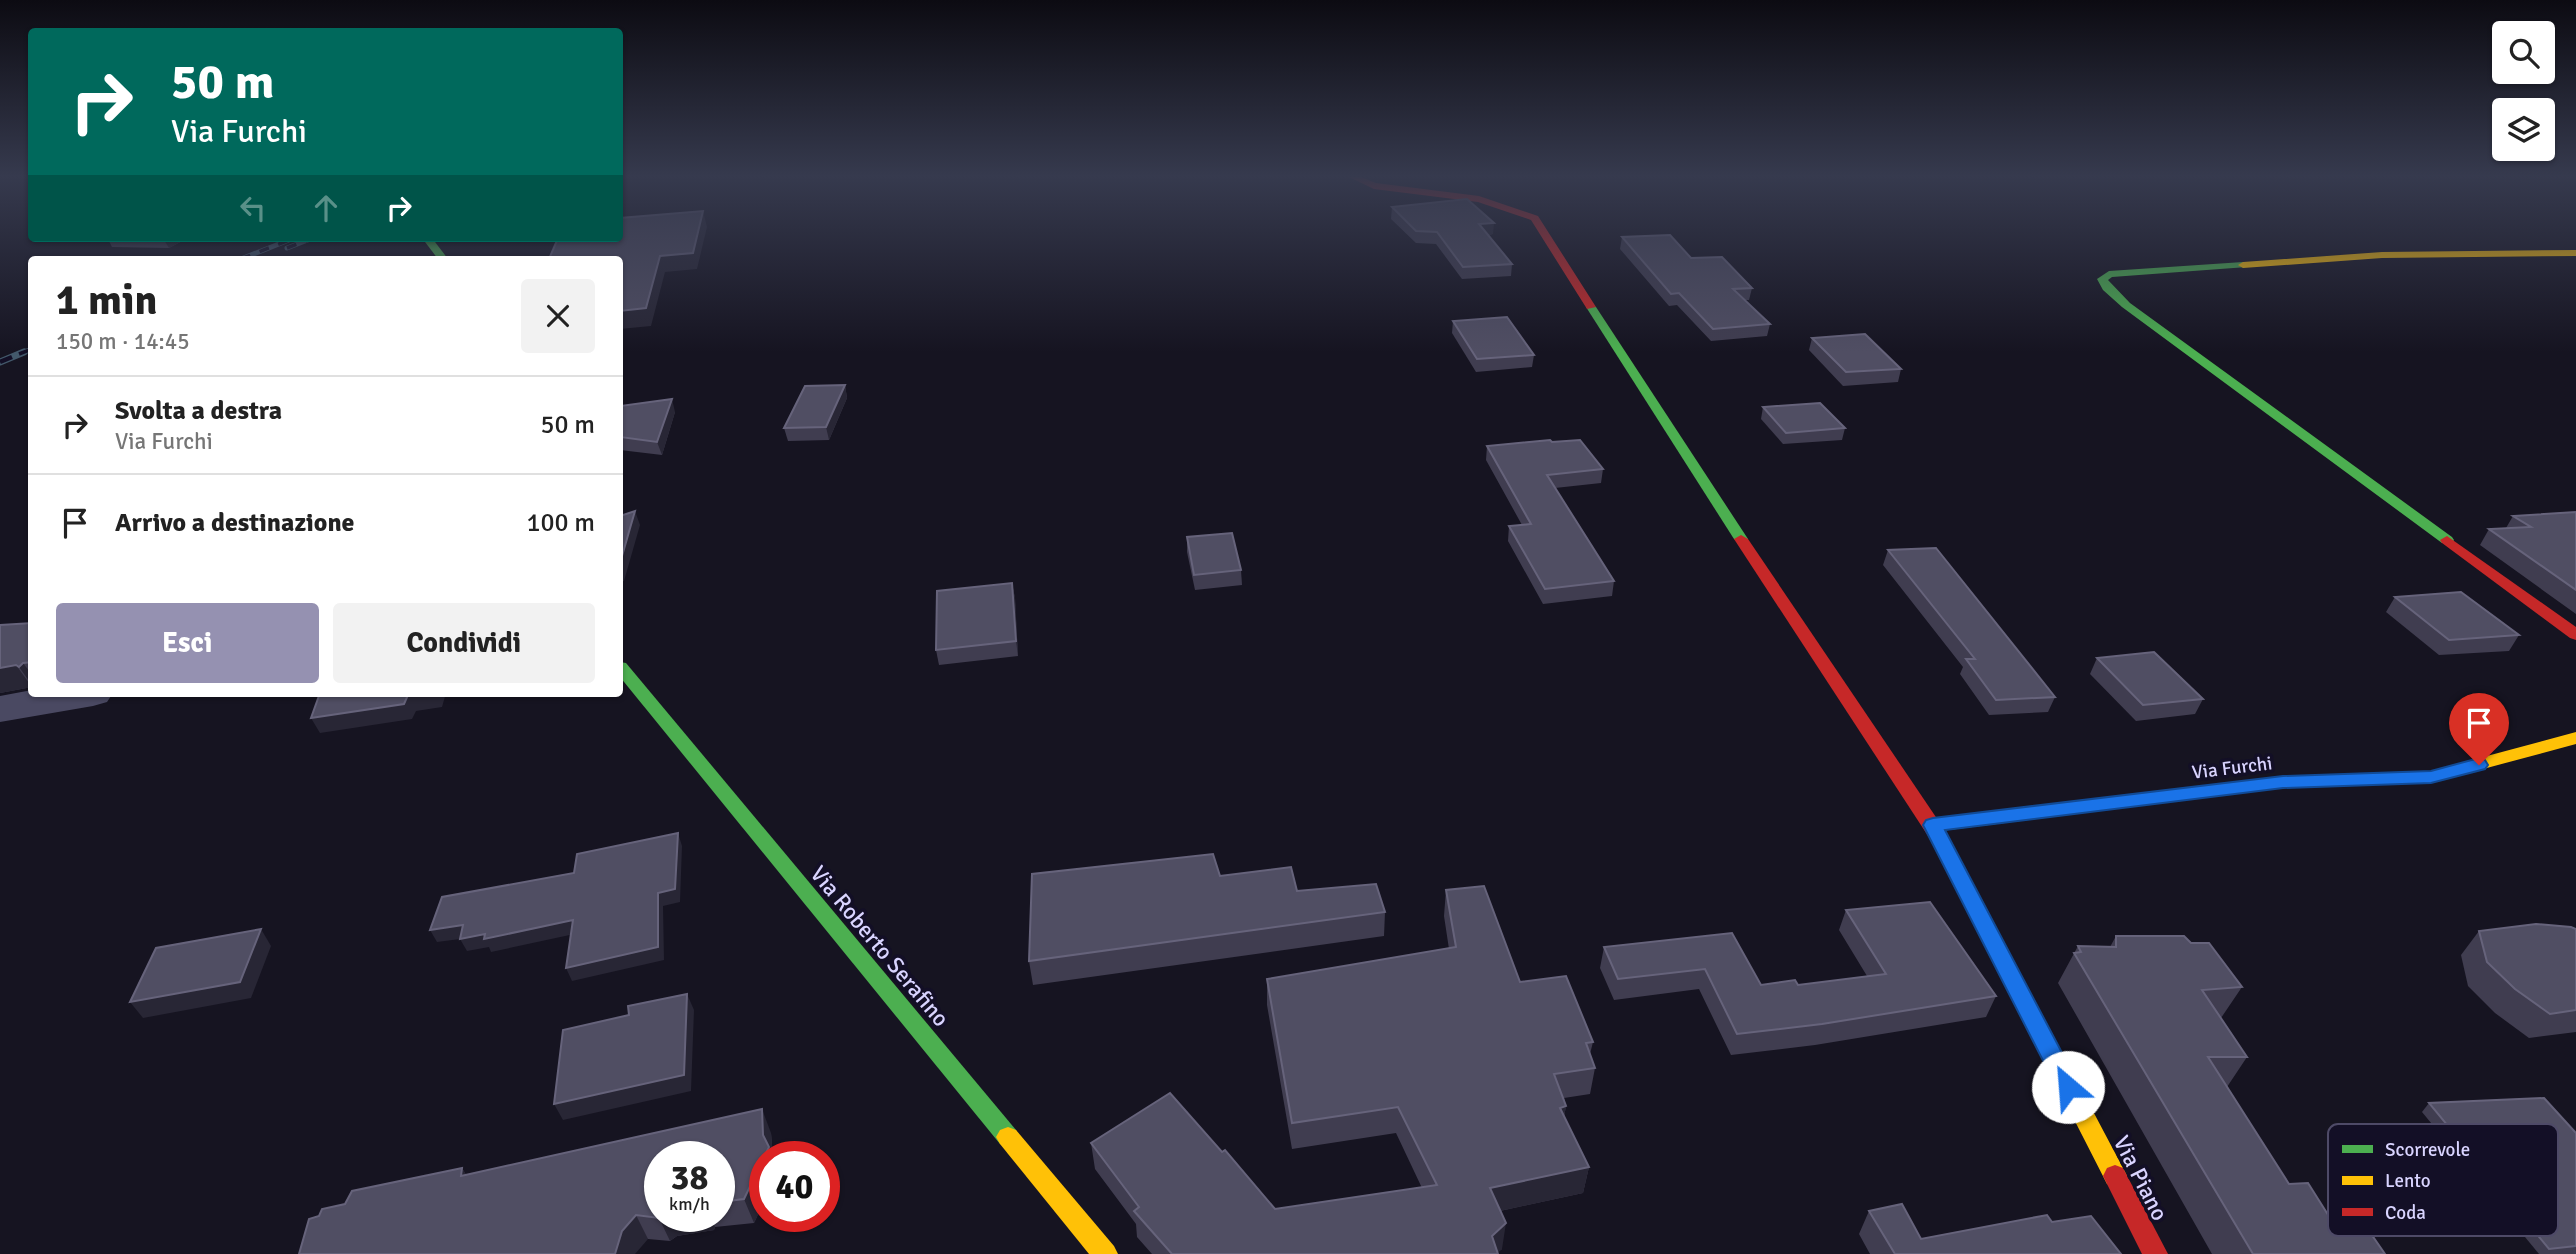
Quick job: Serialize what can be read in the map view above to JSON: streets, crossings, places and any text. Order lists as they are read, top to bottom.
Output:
{
  "streets": {
    "street": ["Via Furchi", "Via Roberto Serafino", "Via Piano"]
  },
  "crossings": [
    ["Via Furchi", "Via Piano"]
  ],
  "legend": ["Scorrevole", "Lento", "Coda"],
  "page": {
    "turn": ["50 m", "Via Furchi"],
    "heading": ["1 min", "150 m · 14:45"],
    "list": [
      {
        "name": "Svolta a destra",
        "note": "Via Furchi",
        "value": "50 m"
      },
      {
        "name": "Arrivo a destinazione",
        "value": "100 m"
      }
    ],
    "buttons": ["Esci", "Condividi"],
    "speed": "38 km/h",
    "limit": "40"
  }
}
